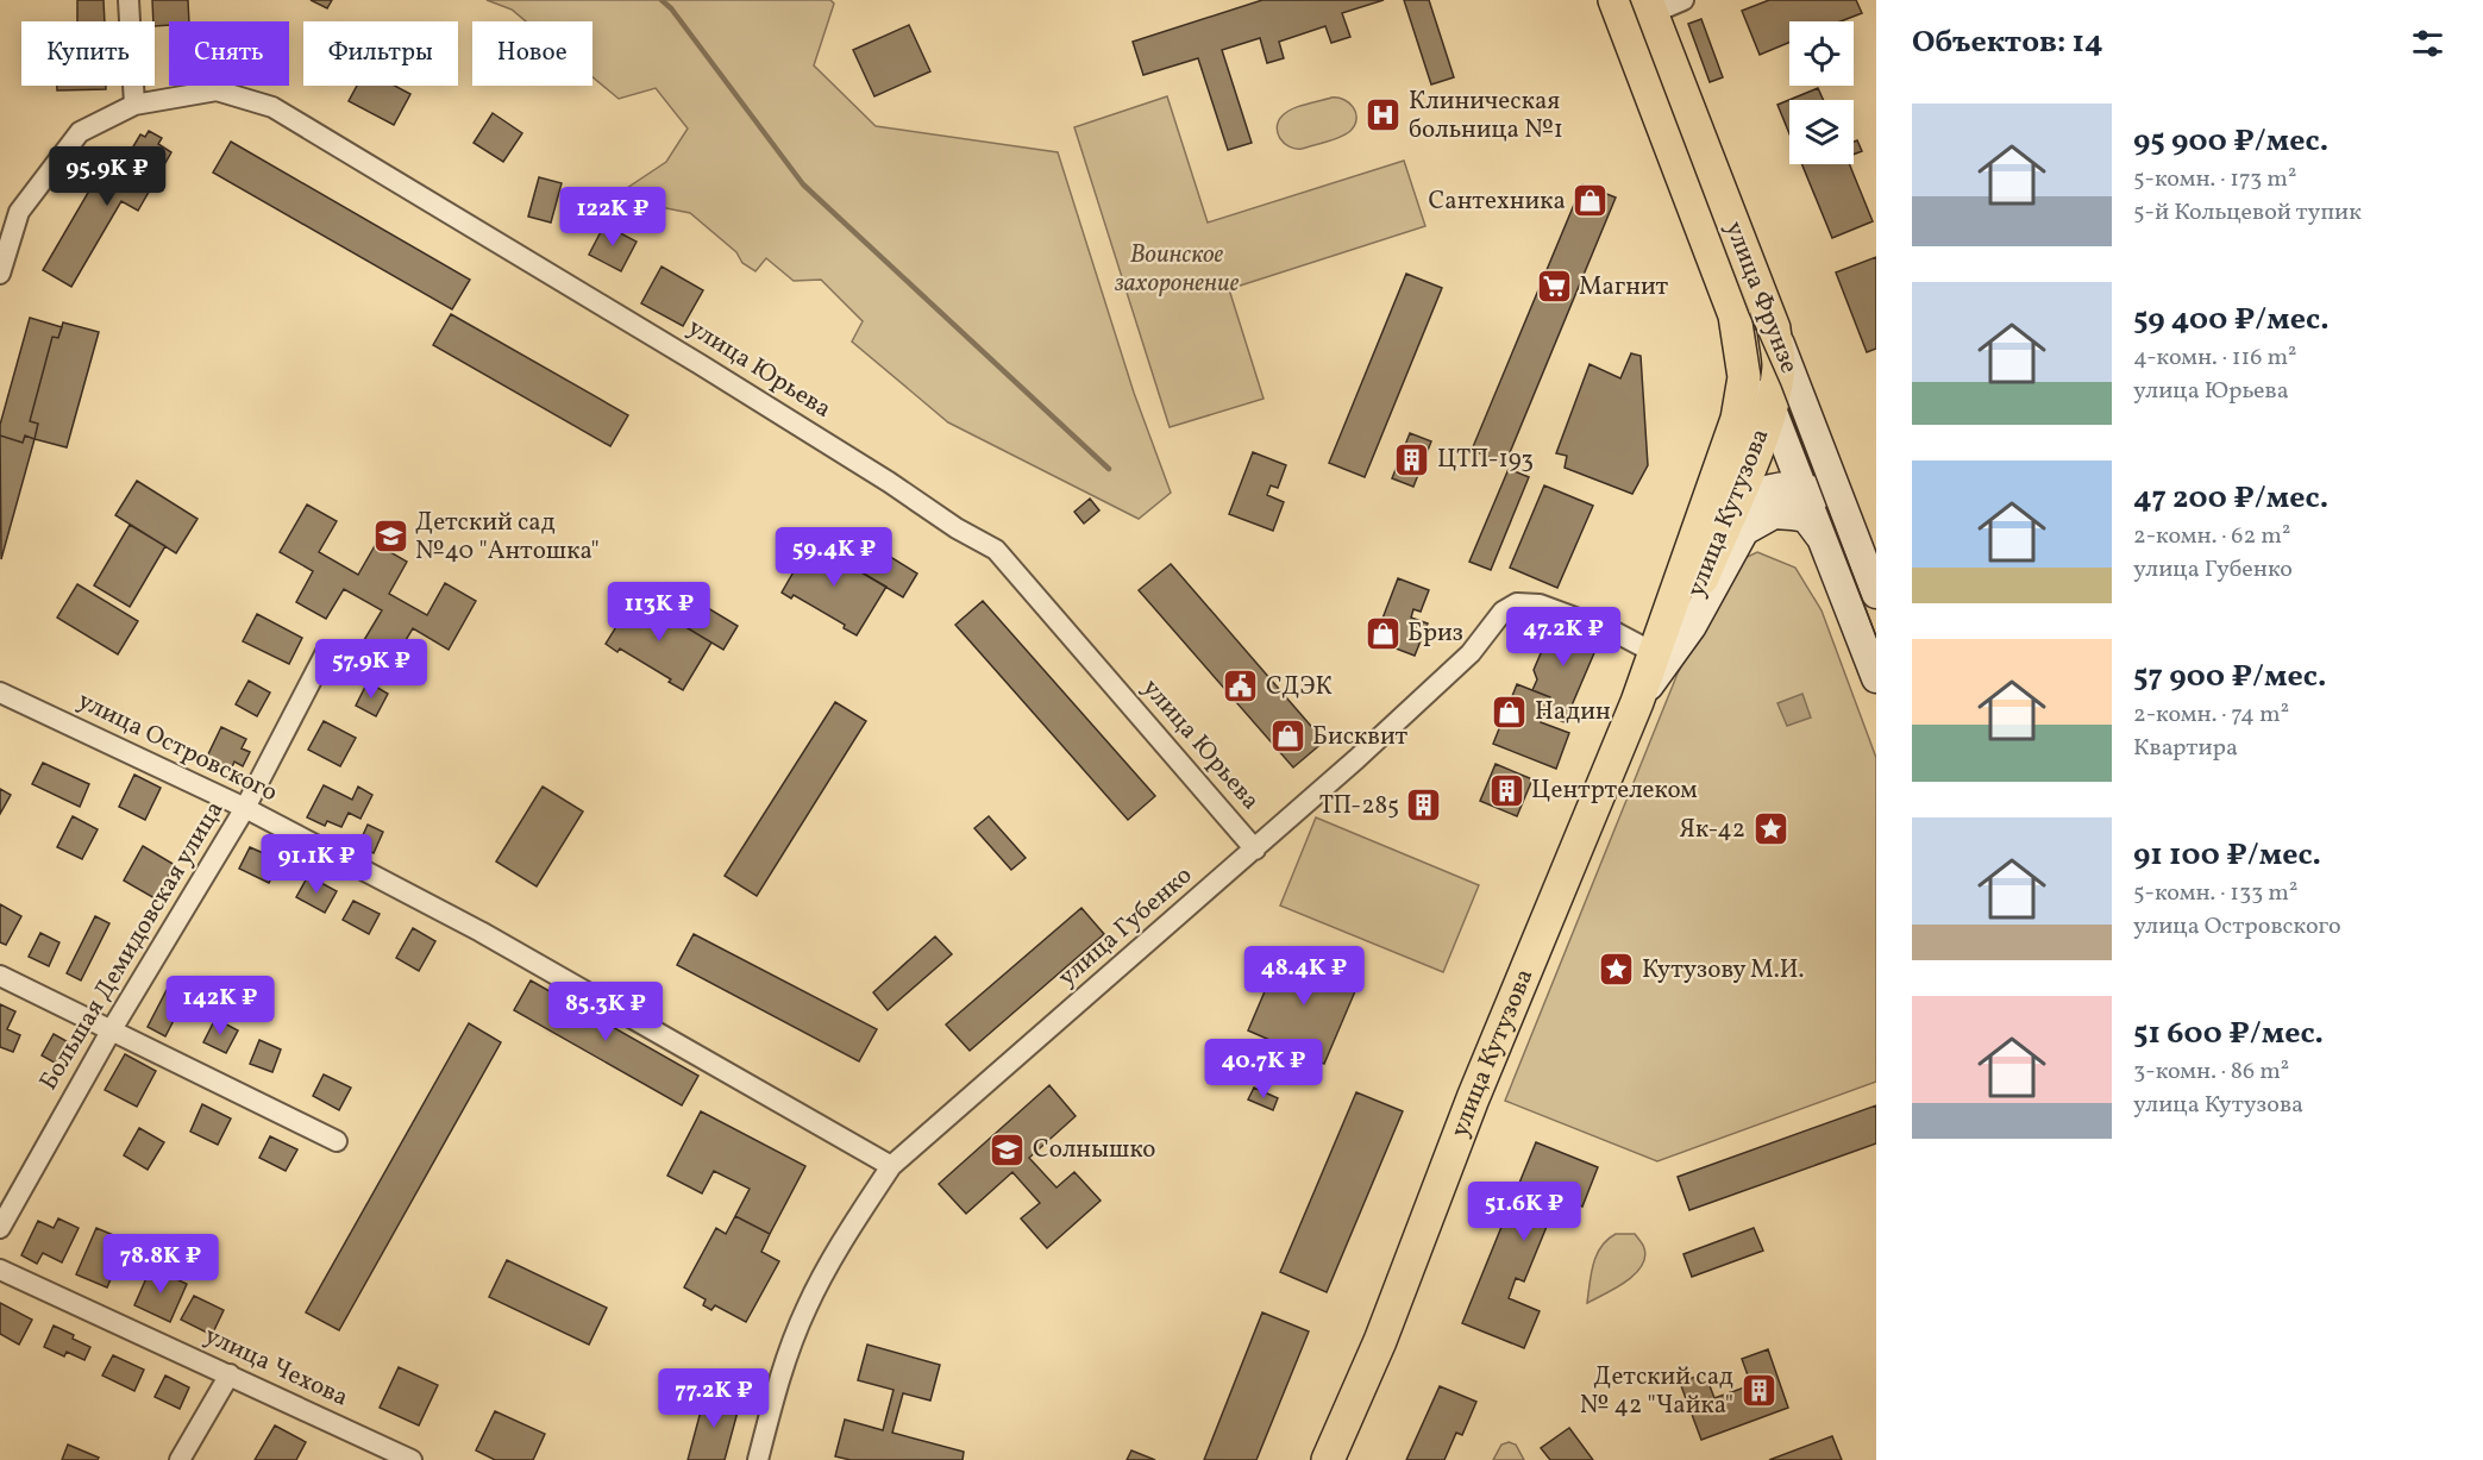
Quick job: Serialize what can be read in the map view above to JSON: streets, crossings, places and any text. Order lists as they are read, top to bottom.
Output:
{
  "streets": {
    "main road": ["улица Фрунзе", "улица Кутузова"],
    "street": [
      "улица Юрьева",
      "улица Островского",
      "улица Губенко",
      "Большая Демидовская улица",
      "улица Чехова"
    ]
  },
  "crossings": [
    ["улица Фрунзе", "улица Кутузова"],
    ["улица Юрьева", "улица Губенко"],
    ["улица Кутузова", "улица Губенко"],
    ["улица Островского", "улица Губенко"],
    ["улица Островского", "Большая Демидовская улица"]
  ],
  "parks": ["Воинское захоронение"],
  "places": {
    "hospital": ["Клиническая больница №1"],
    "shop": [
      "Сантехника",
      "Бриз",
      "Надин",
      "Бисквит"
    ],
    "supermarket": ["Магнит"],
    "building": [
      "ЦТП-193",
      "Центртелеком",
      "ТП-285",
      "Детский сад № 42 \"Чайка\""
    ],
    "school or university": ["Детский сад №40 \"Антошка\"", "Солнышко"],
    "public building": ["СДЭК"],
    "place": ["Як-42", "Кутузову М.И."]
  },
  "page": {
    "heading": "Объектов: 14",
    "chip": [
      "Купить",
      "Снять",
      "Фильтры",
      "Новое"
    ],
    "list": [
      {
        "name": "95 900 ₽/мес.",
        "note": "5-комн. · 173 m² · 5-й Кольцевой тупик"
      },
      {
        "name": "59 400 ₽/мес.",
        "note": "4-комн. · 116 m² · улица Юрьева"
      },
      {
        "name": "47 200 ₽/мес.",
        "note": "2-комн. · 62 m² · улица Губенко"
      },
      {
        "name": "57 900 ₽/мес.",
        "note": "2-комн. · 74 m² · Квартира"
      },
      {
        "name": "91 100 ₽/мес.",
        "note": "5-комн. · 133 m² · улица Островского"
      },
      {
        "name": "51 600 ₽/мес.",
        "note": "3-комн. · 86 m² · улица Кутузова"
      }
    ],
    "price": [
      "95.9K ₽",
      "122K ₽",
      "59.4K ₽",
      "113K ₽",
      "47.2K ₽",
      "57.9K ₽",
      "91.1K ₽",
      "48.4K ₽",
      "142K ₽",
      "85.3K ₽",
      "40.7K ₽",
      "51.6K ₽",
      "78.8K ₽",
      "77.2K ₽"
    ]
  }
}
